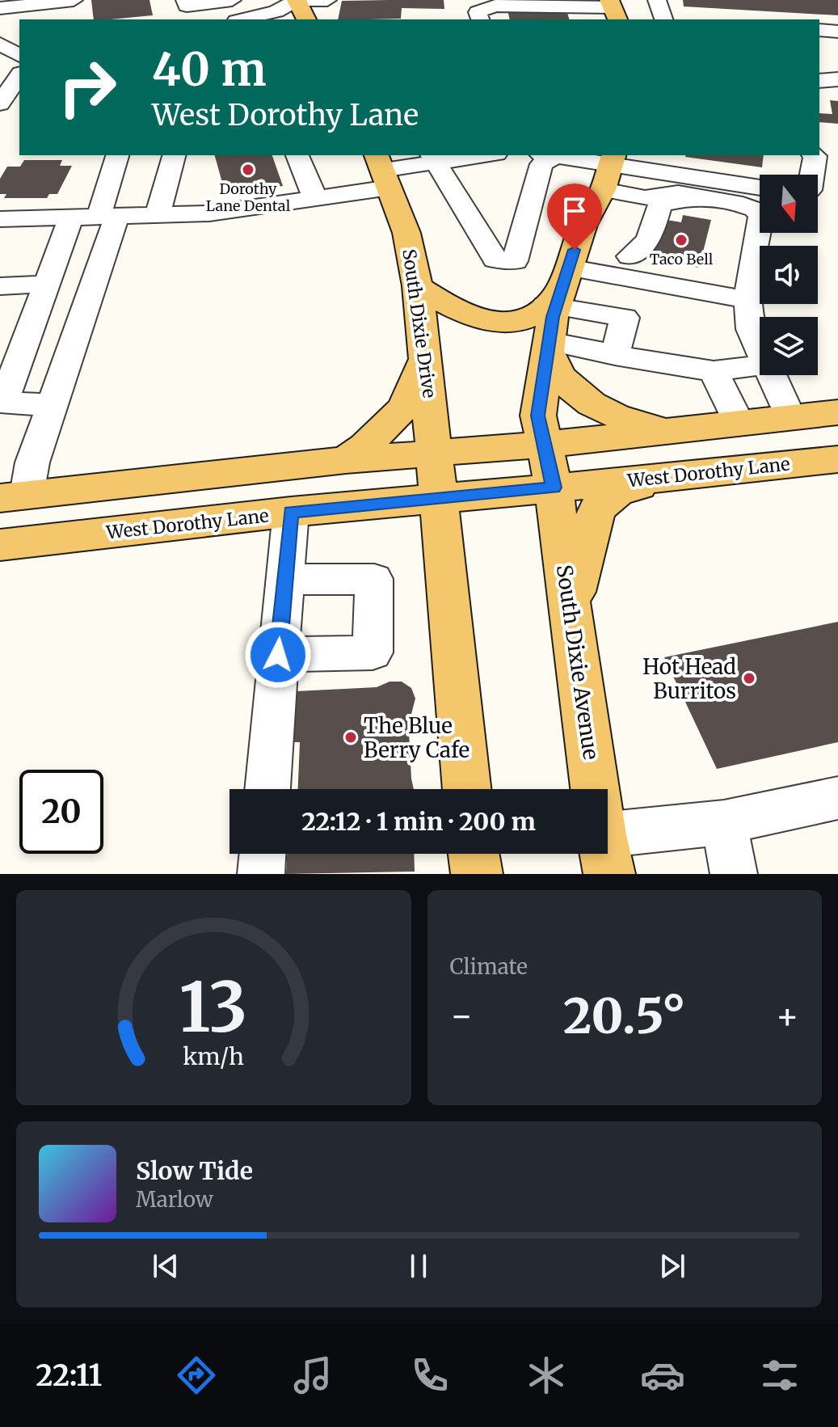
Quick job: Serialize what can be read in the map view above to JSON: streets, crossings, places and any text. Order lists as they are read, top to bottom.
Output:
{
  "streets": {
    "main road": ["South Dixie Drive", "West Dorothy Lane", "South Dixie Avenue"]
  },
  "crossings": [
    ["South Dixie Drive", "West Dorothy Lane"],
    ["West Dorothy Lane", "South Dixie Avenue"]
  ],
  "places": [
    "Dorothy Lane Dental",
    "Taco Bell",
    "Hot Head Burritos",
    "The Blue Berry Cafe"
  ],
  "north": "bottom",
  "page": {
    "turn": ["40 m", "West Dorothy Lane"],
    "limit": "20",
    "trip": "22:12 · 1 min · 200 m",
    "tile": "Climate",
    "heat": ["−", "20.5°", "+"],
    "song": ["Slow Tide", "Marlow"],
    "tabs": "22:11",
    "gauge": ["13", "km/h"]
  }
}
